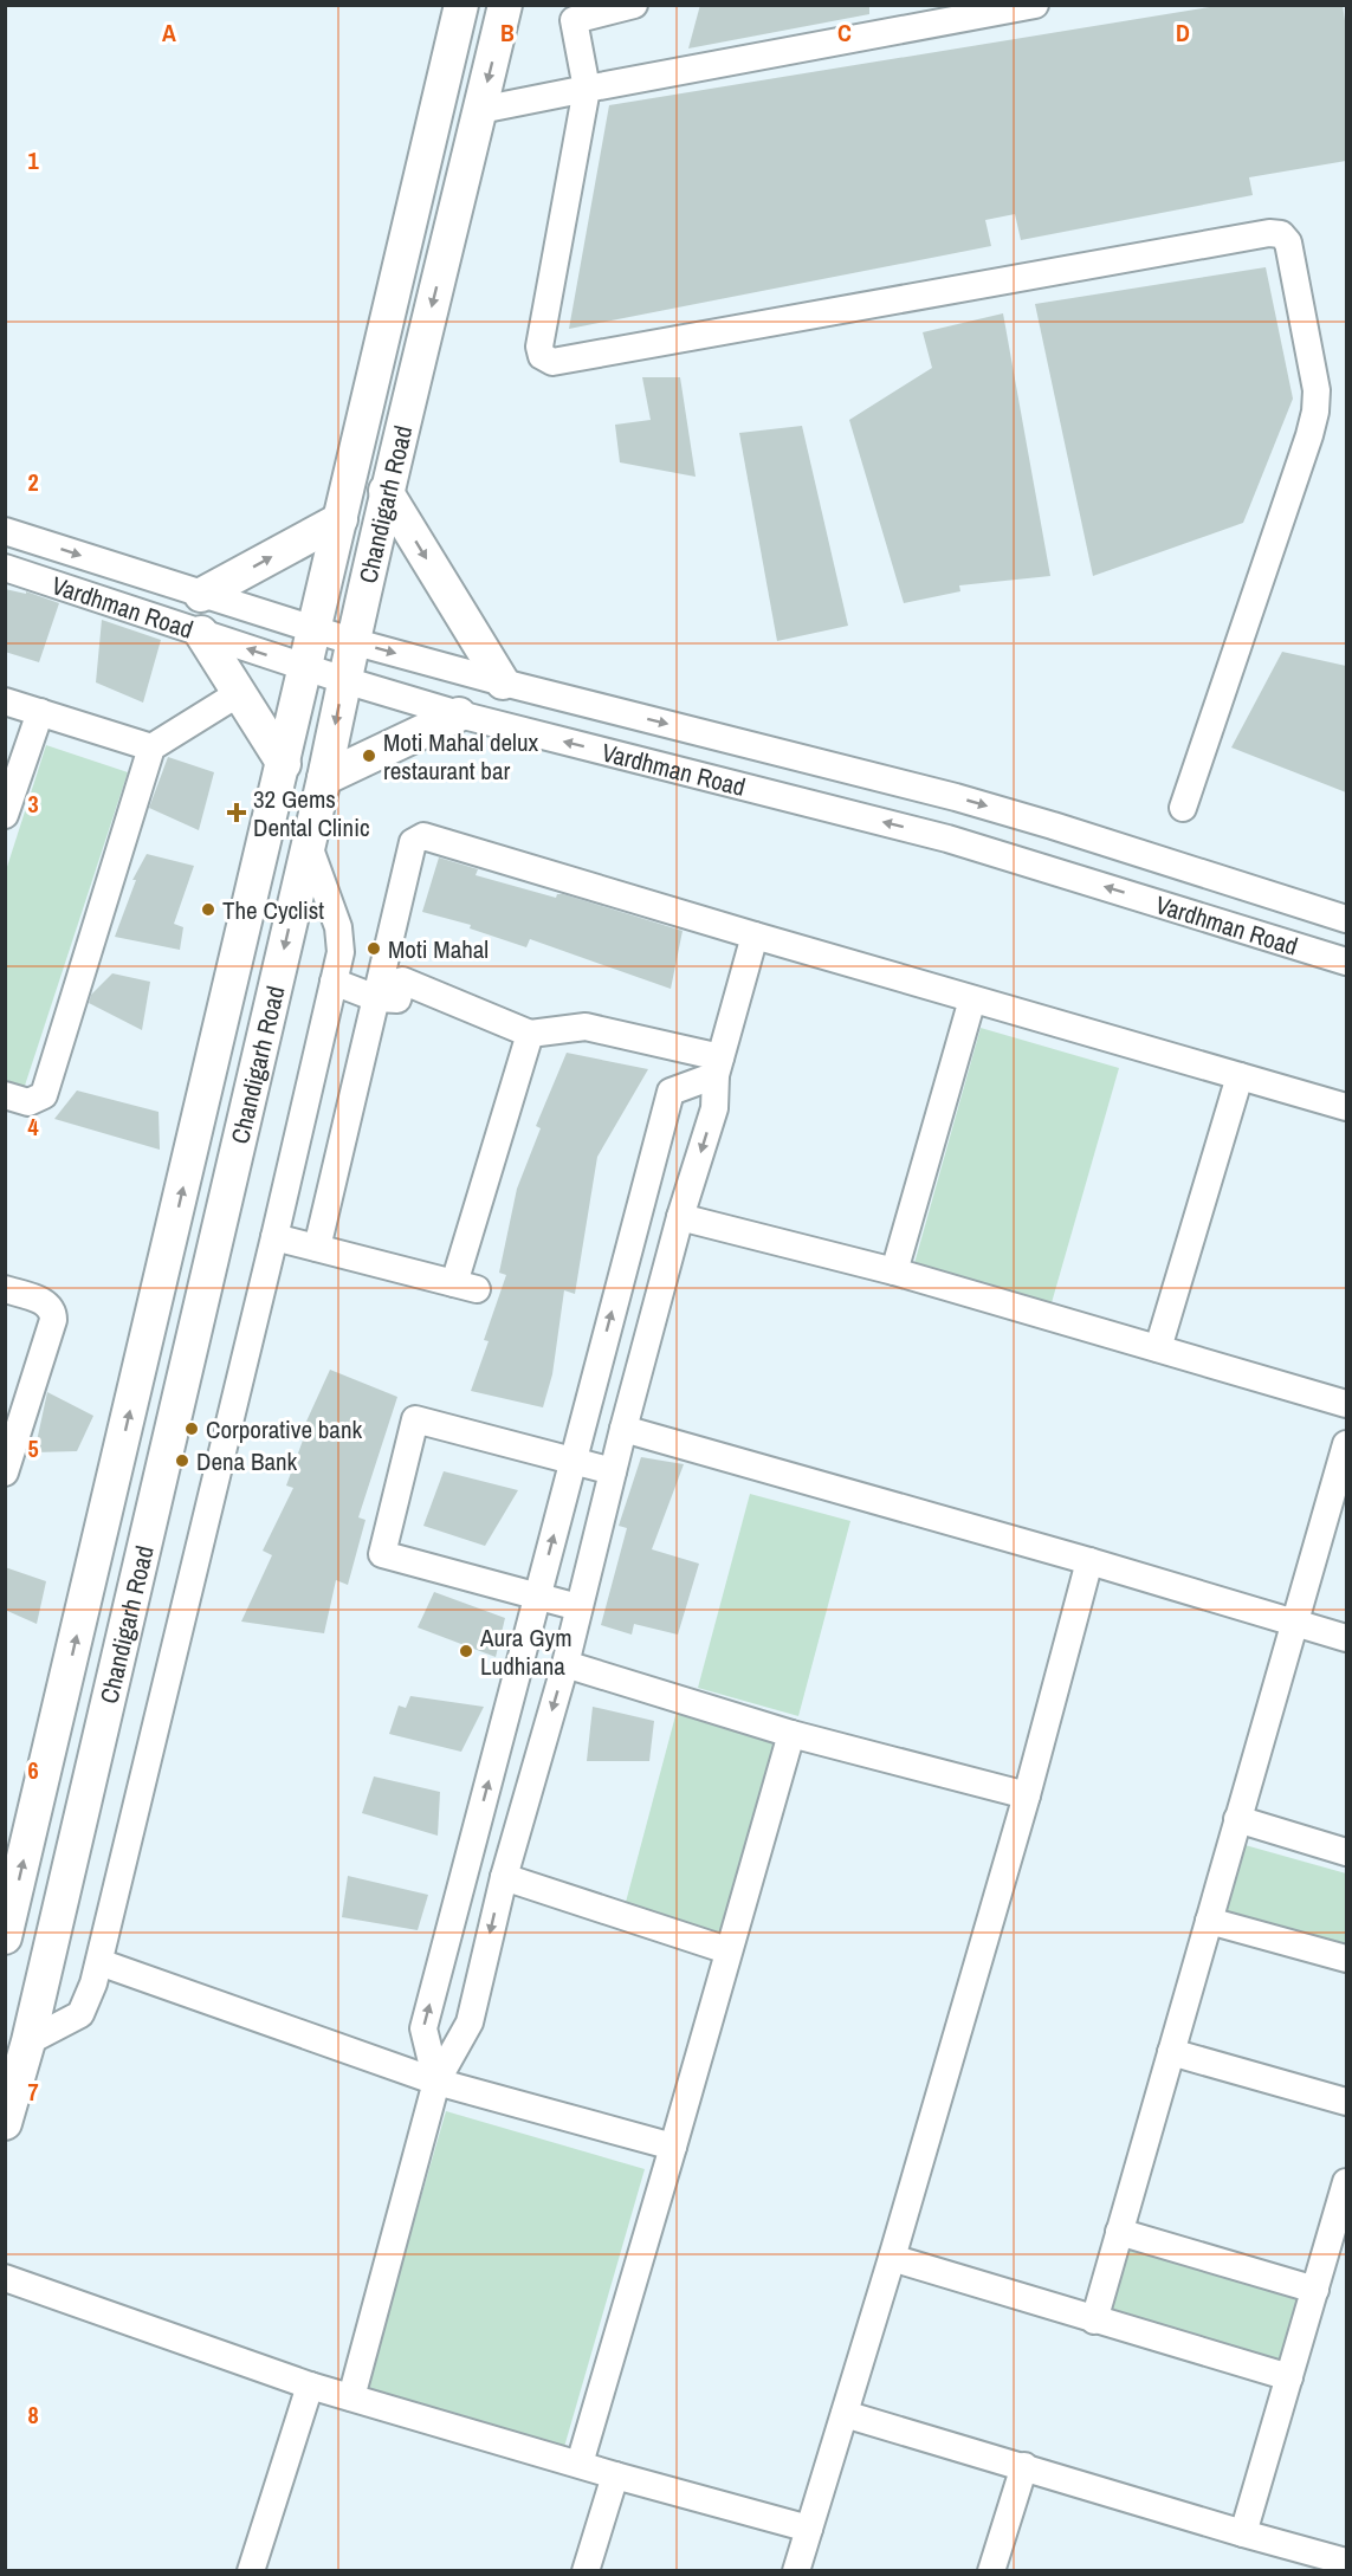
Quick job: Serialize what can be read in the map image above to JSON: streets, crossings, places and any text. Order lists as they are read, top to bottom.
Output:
{
  "streets": {
    "main road": ["Chandigarh Road"],
    "street": ["Vardhman Road"]
  },
  "crossings": [
    ["Chandigarh Road", "Vardhman Road"]
  ],
  "places": {
    "other": [
      "Moti Mahal delux restaurant bar",
      "The Cyclist",
      "Moti Mahal",
      "Corporative bank",
      "Dena Bank",
      "Aura Gym Ludhiana"
    ],
    "health": ["32 Gems Dental Clinic"]
  },
  "grid": {
    "columns": [
      "A",
      "B",
      "C",
      "D"
    ],
    "rows": [
      "1",
      "2",
      "3",
      "4",
      "5",
      "6",
      "7",
      "8"
    ]
  }
}
